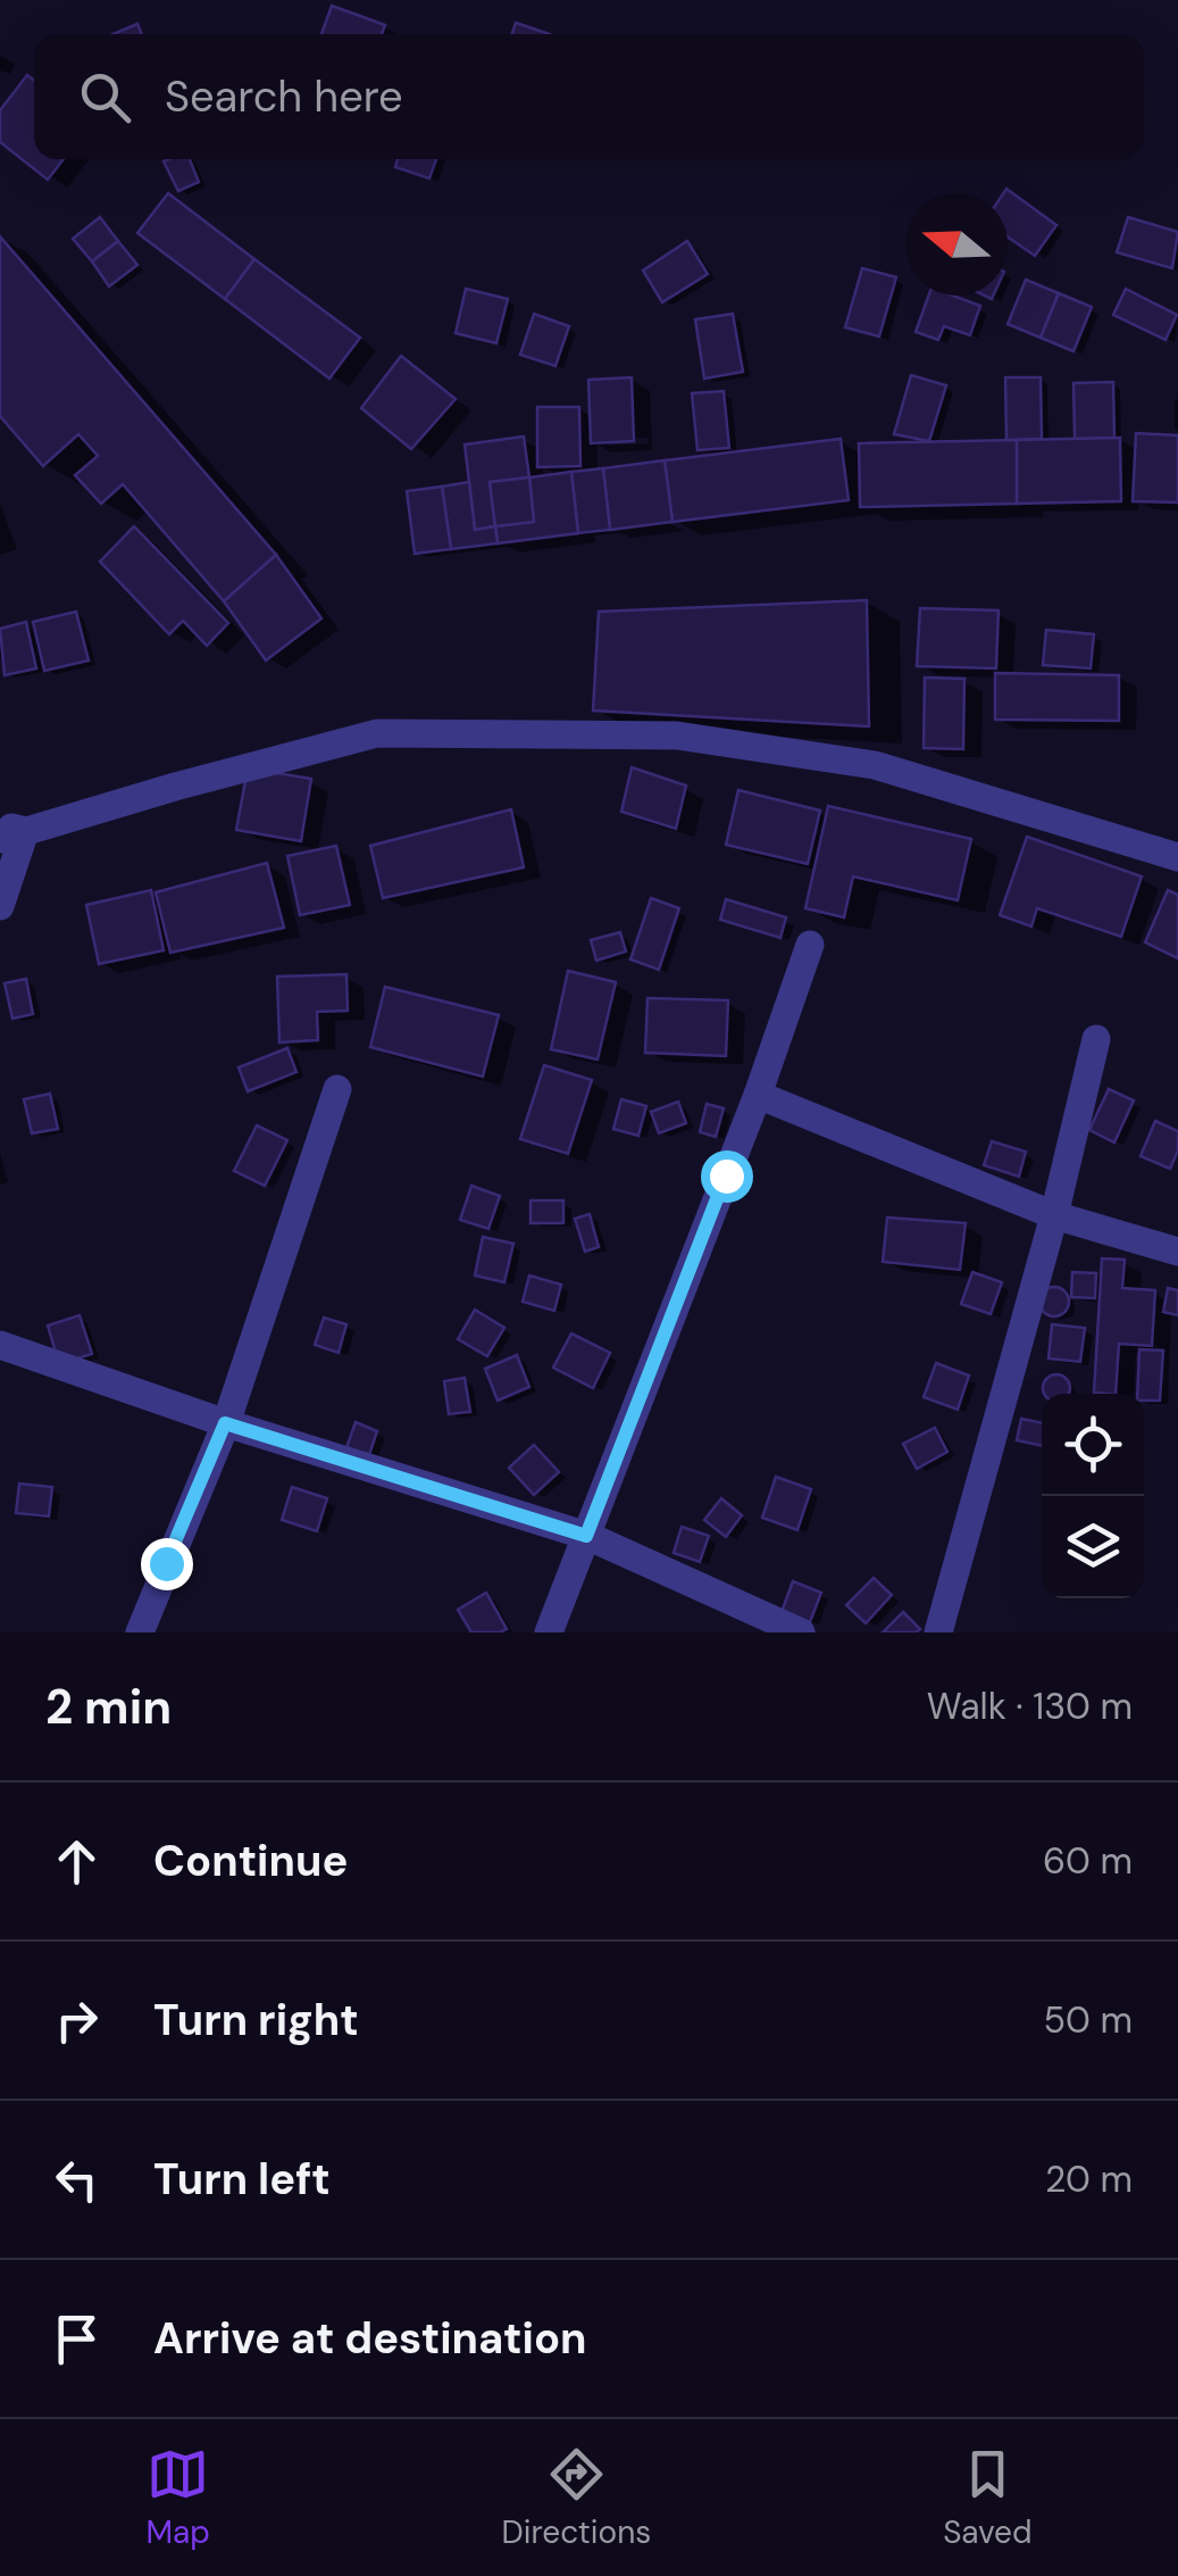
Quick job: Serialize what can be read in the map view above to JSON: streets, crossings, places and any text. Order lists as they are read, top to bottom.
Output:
{
  "north": "left",
  "page": {
    "search": "Search here",
    "heading": ["2 min", "Walk · 130 m"],
    "list": [
      ["Continue", "60 m"],
      ["Turn right", "50 m"],
      ["Turn left", "20 m"],
      "Arrive at destination"
    ],
    "nav": ["Map", "Directions", "Saved"]
  }
}
